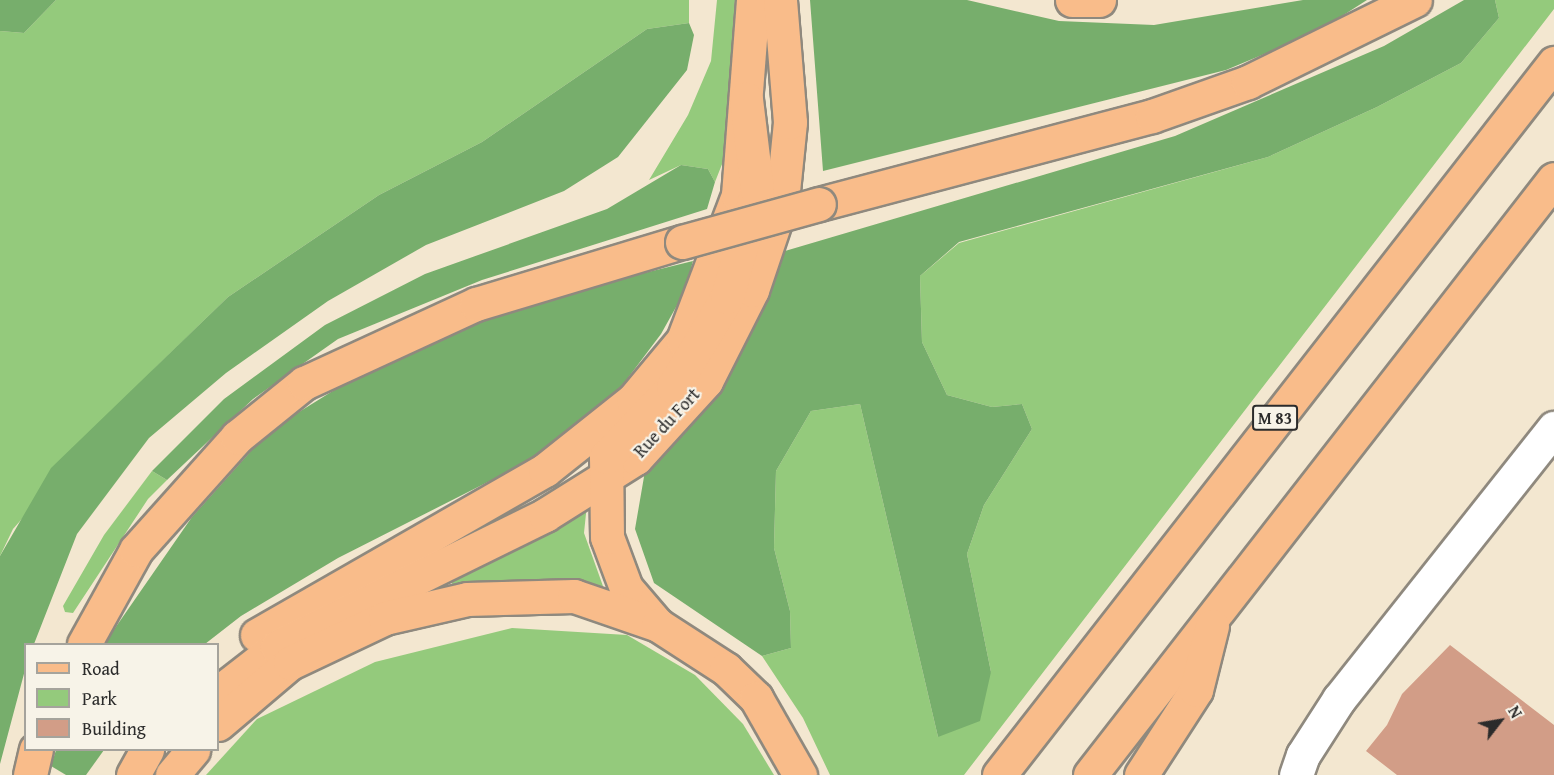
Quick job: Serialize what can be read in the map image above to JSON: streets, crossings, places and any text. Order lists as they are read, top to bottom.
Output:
{
  "streets": {
    "main road": ["M 83", "Rue du Fort"]
  },
  "legend": ["Road", "Park", "Building"],
  "north": "top right"
}
